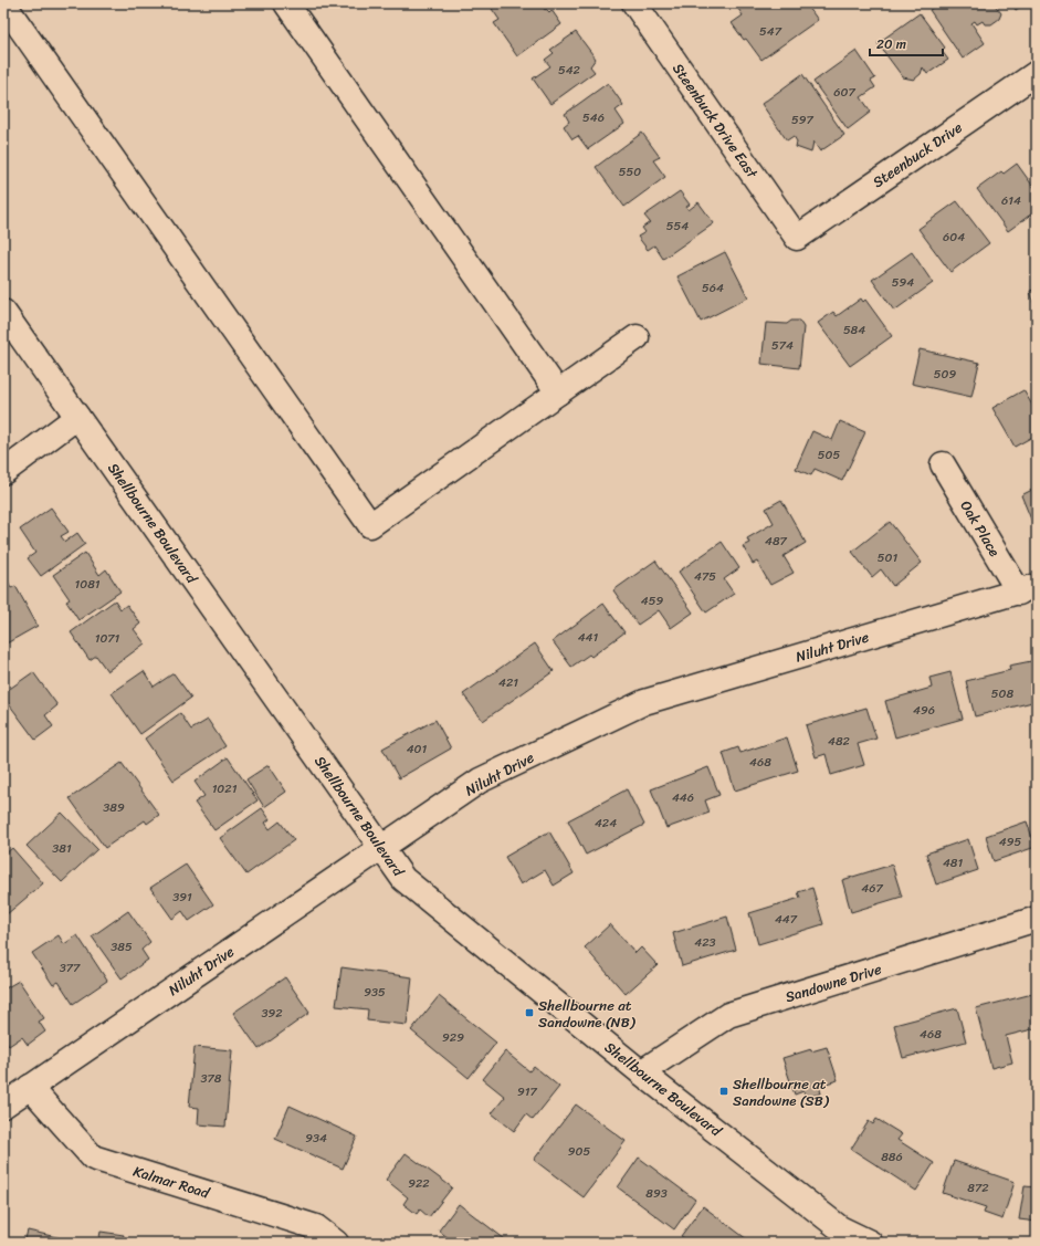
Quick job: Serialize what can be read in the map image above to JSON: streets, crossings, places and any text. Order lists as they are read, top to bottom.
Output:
{
  "streets": {
    "street": [
      "Steenbuck Drive East",
      "Steenbuck Drive",
      "Shellbourne Boulevard",
      "Oak Place",
      "Niluht Drive",
      "Sandowne Drive",
      "Kalmar Road"
    ]
  },
  "crossings": [
    ["Steenbuck Drive East", "Steenbuck Drive"],
    ["Shellbourne Boulevard", "Niluht Drive"],
    ["Shellbourne Boulevard", "Sandowne Drive"],
    ["Oak Place", "Niluht Drive"],
    ["Niluht Drive", "Kalmar Road"]
  ],
  "places": {
    "transit": ["Shellbourne at Sandowne (NB)", "Shellbourne at Sandowne (SB)"]
  },
  "house_numbers": [
    "547",
    "542",
    "607",
    "546",
    "597",
    "550",
    "614",
    "554",
    "604",
    "594",
    "564",
    "584",
    "574",
    "509",
    "505",
    "487",
    "501",
    "475",
    "1081",
    "459",
    "441",
    "1071",
    "421",
    "508",
    "496",
    "482",
    "401",
    "468",
    "1021",
    "446",
    "389",
    "424",
    "495",
    "381",
    "481",
    "467",
    "391",
    "447",
    "423",
    "385",
    "377",
    "935",
    "392",
    "468",
    "929",
    "378",
    "917",
    "934",
    "905",
    "886",
    "922",
    "872",
    "893"
  ],
  "scale_bar": "20 m"
}
